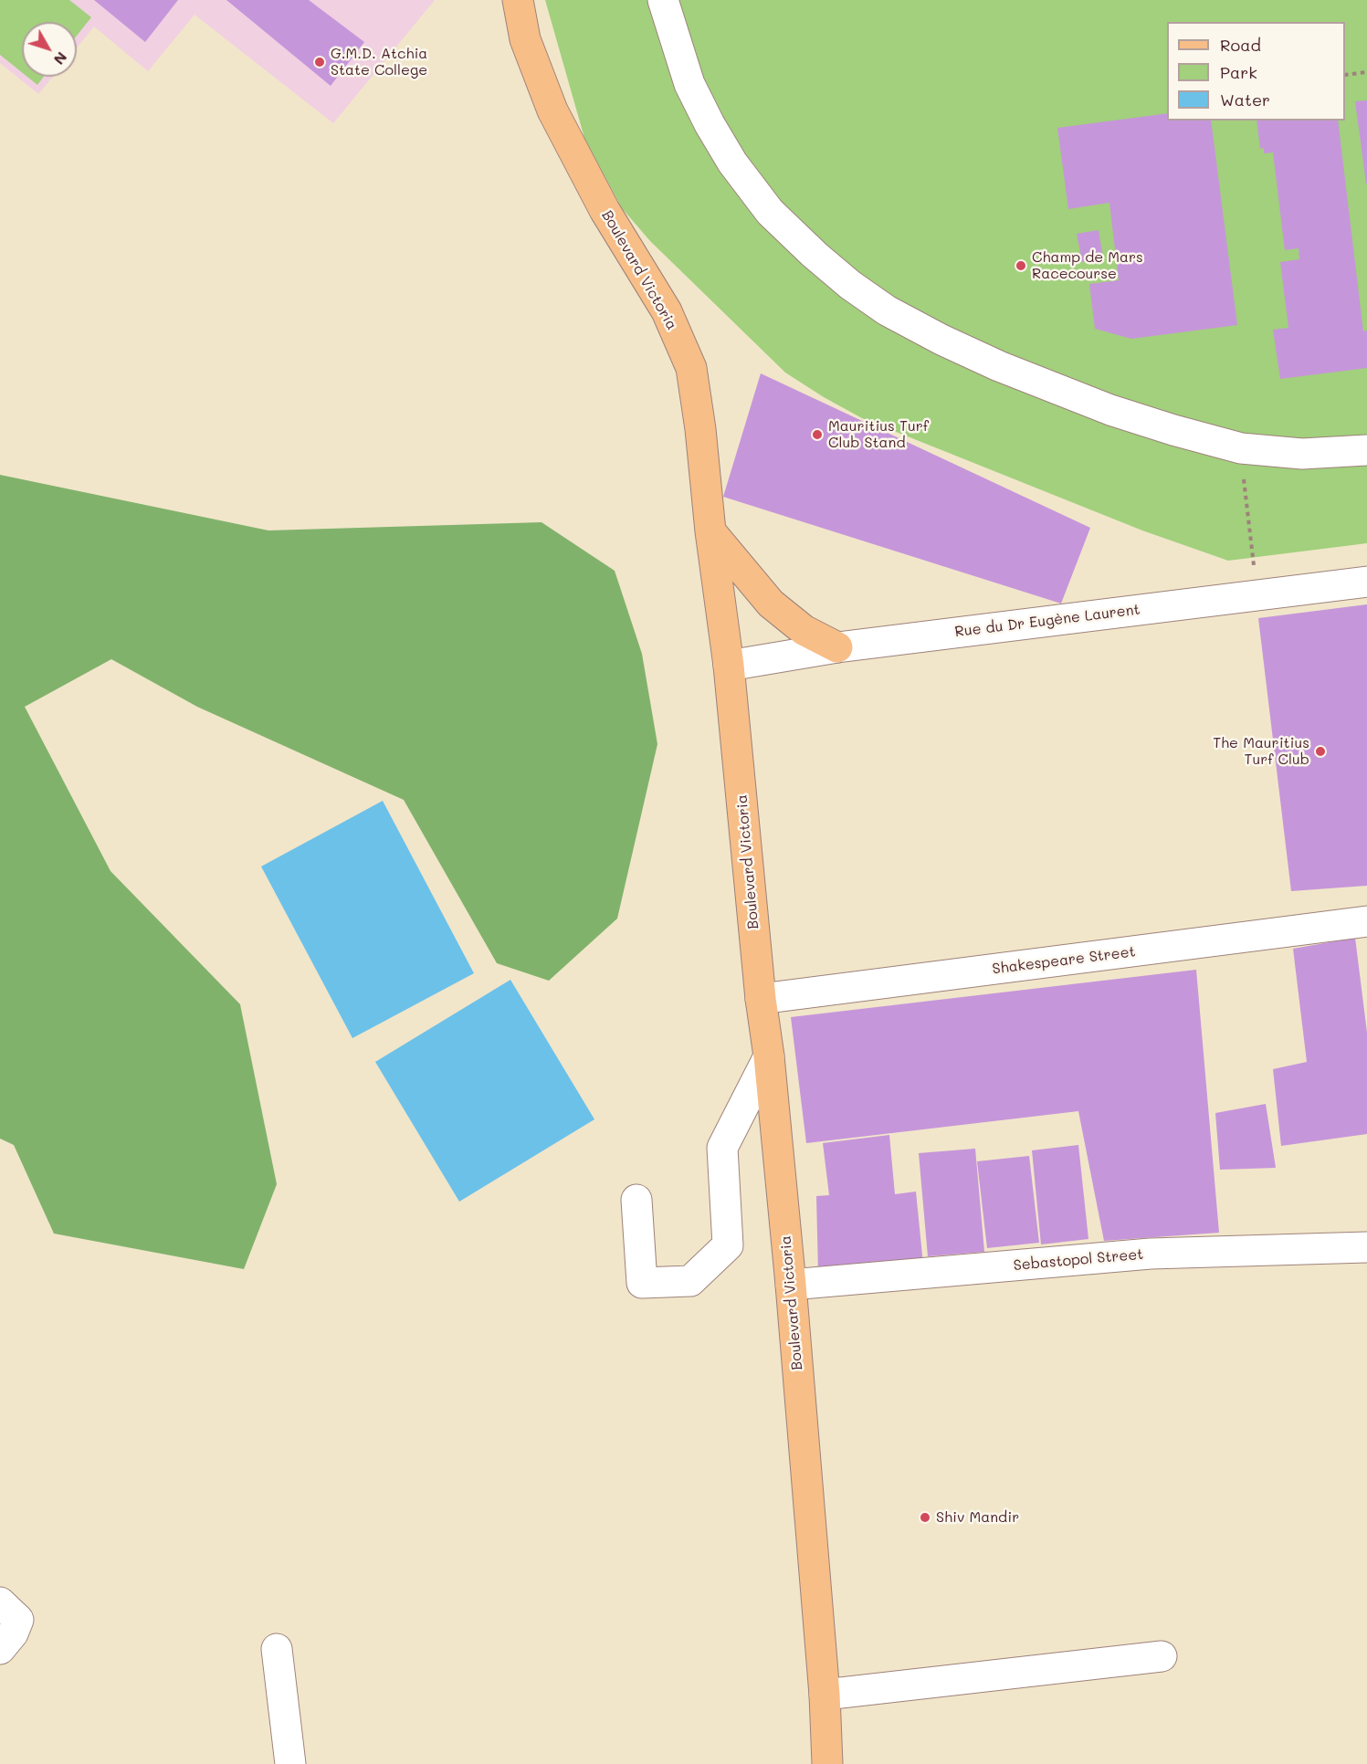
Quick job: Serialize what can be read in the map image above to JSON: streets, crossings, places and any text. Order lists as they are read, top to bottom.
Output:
{
  "streets": {
    "main road": ["Boulevard Victoria"],
    "street": ["Rue du Dr Eugène Laurent", "Shakespeare Street", "Sebastopol Street"]
  },
  "crossings": [
    ["Boulevard Victoria", "Rue du Dr Eugène Laurent"],
    ["Boulevard Victoria", "Shakespeare Street"],
    ["Boulevard Victoria", "Sebastopol Street"]
  ],
  "places": [
    "G.M.D. Atchia State College",
    "Champ de Mars Racecourse",
    "Mauritius Turf Club Stand",
    "The Mauritius Turf Club",
    "Shiv Mandir"
  ],
  "legend": ["Road", "Park", "Water"],
  "north": "bottom right"
}
